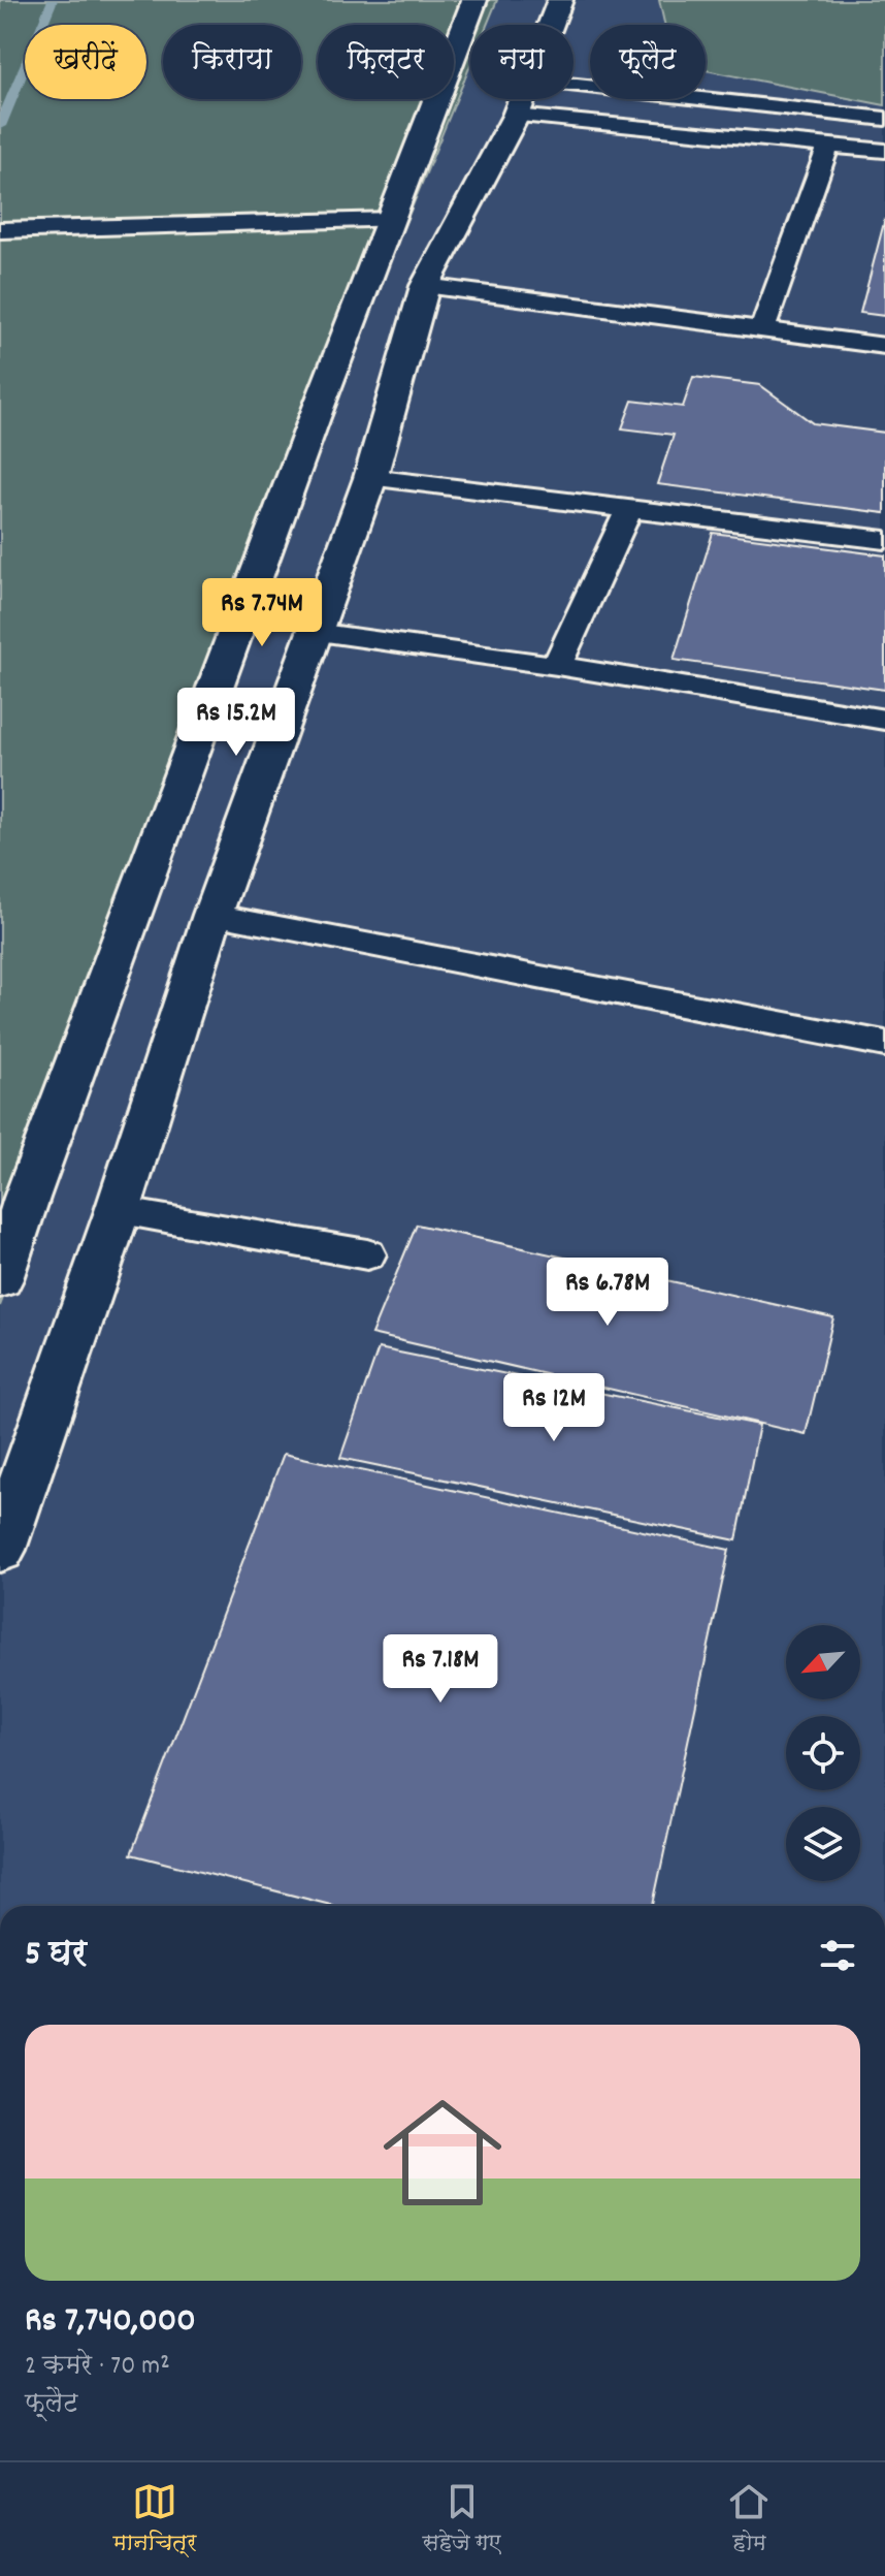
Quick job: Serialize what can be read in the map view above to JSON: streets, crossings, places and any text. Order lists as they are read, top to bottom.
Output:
{
  "north": "bottom left",
  "page": {
    "chip": [
      "खरीदें",
      "किराया",
      "फ़िल्टर",
      "नया",
      "फ़्लैट"
    ],
    "price": [
      "Rs 7.74M",
      "Rs 15.2M",
      "Rs 6.78M",
      "Rs 12M",
      "Rs 7.18M"
    ],
    "heading": "5 घर",
    "list": [
      {
        "name": "Rs 7,740,000",
        "note": "2 कमरे · 70 m² · फ़्लैट"
      }
    ],
    "tabs": ["मानचित्र", "सहेजे गए", "होम"]
  }
}
